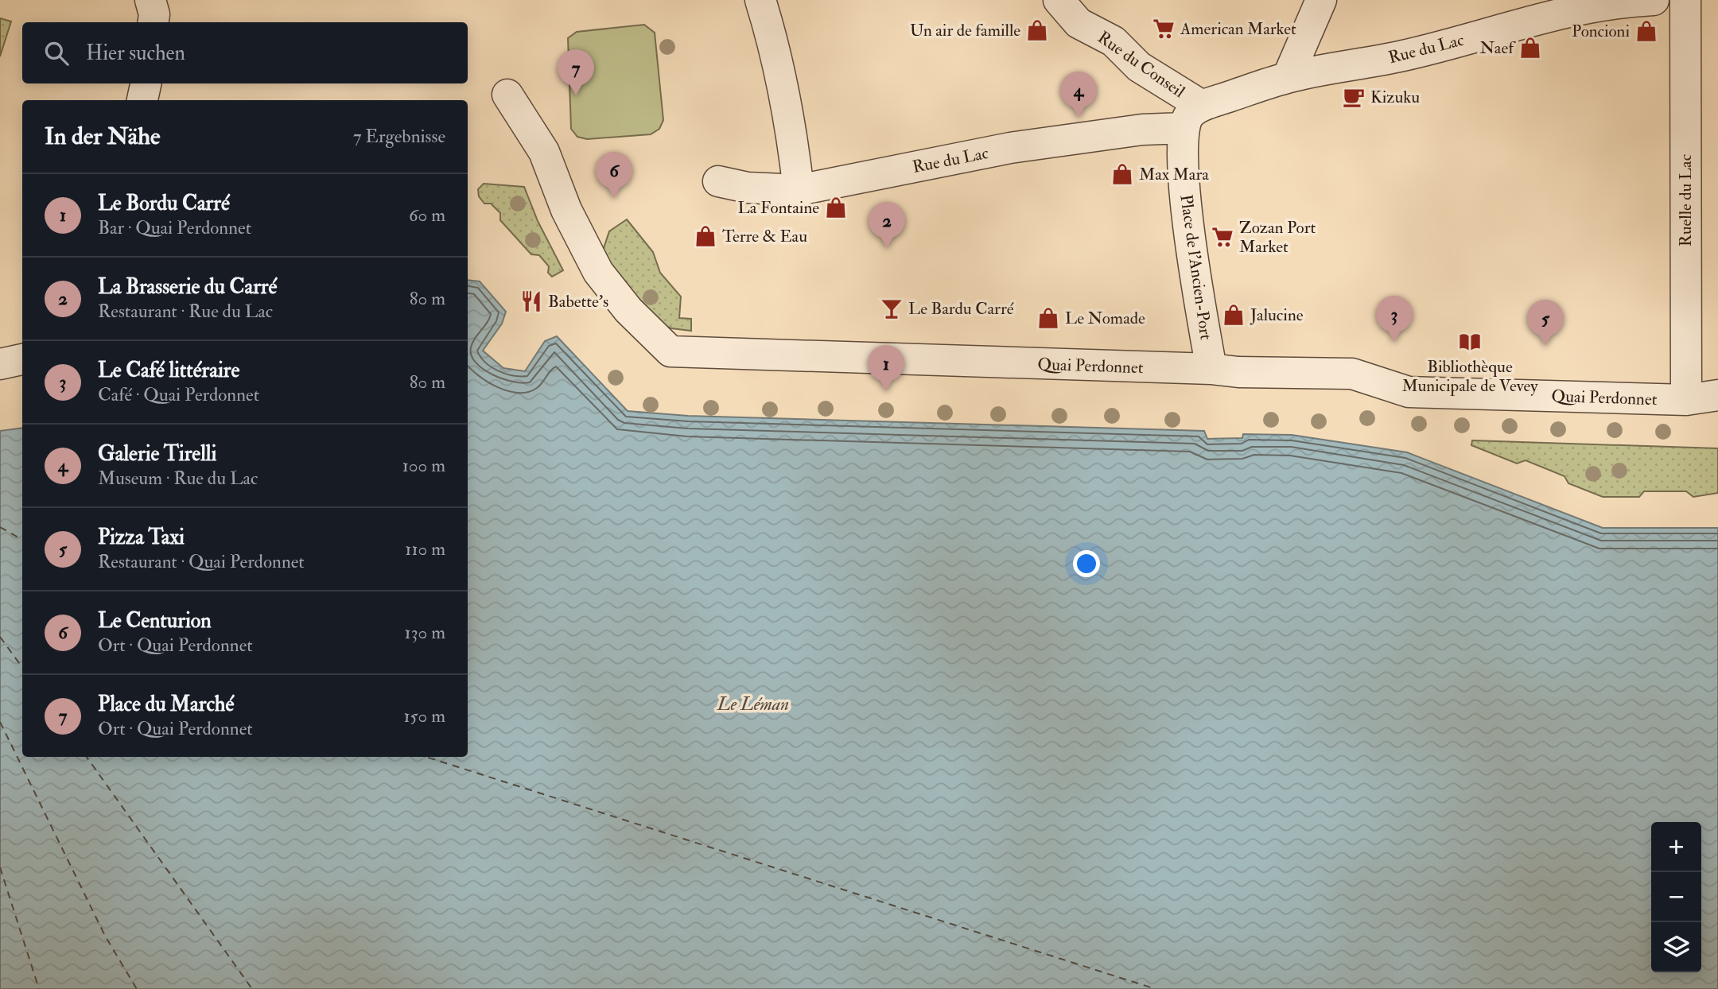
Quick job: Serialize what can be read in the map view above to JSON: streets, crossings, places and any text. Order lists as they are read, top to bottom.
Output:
{
  "streets": {
    "street": [
      "Rue du Lac",
      "Rue du Conseil",
      "Ruelle du Lac",
      "Place de l'Ancien-Port",
      "Quai Perdonnet"
    ]
  },
  "crossings": [
    ["Rue du Lac", "Rue du Conseil"],
    ["Rue du Lac", "Place de l'Ancien-Port"],
    ["Rue du Conseil", "Place de l'Ancien-Port"],
    ["Ruelle du Lac", "Quai Perdonnet"],
    ["Place de l'Ancien-Port", "Quai Perdonnet"]
  ],
  "water": ["Le Léman"],
  "places": {
    "supermarket": ["American Market", "Zozan Port Market"],
    "shop": [
      "Un air de famille",
      "Poncioni",
      "Naef",
      "Max Mara",
      "La Fontaine",
      "Terre & Eau",
      "Jalucine",
      "Le Nomade"
    ],
    "cafe": ["Kizuku"],
    "restaurant": ["Babette's"],
    "bar": ["Le Bardu Carré"],
    "library": ["Bibliothèque Municipale de Vevey"]
  },
  "page": {
    "search": "Hier suchen",
    "pins": [
      "7",
      "4",
      "6",
      "2",
      "3",
      "5",
      "1"
    ],
    "heading": ["In der Nähe", "7 Ergebnisse"],
    "list": [
      {
        "mark": "1",
        "name": "Le Bordu Carré",
        "note": "Bar · Quai Perdonnet",
        "value": "60 m"
      },
      {
        "mark": "2",
        "name": "La Brasserie du Carré",
        "note": "Restaurant · Rue du Lac",
        "value": "80 m"
      },
      {
        "mark": "3",
        "name": "Le Café littéraire",
        "note": "Café · Quai Perdonnet",
        "value": "80 m"
      },
      {
        "mark": "4",
        "name": "Galerie Tirelli",
        "note": "Museum · Rue du Lac",
        "value": "100 m"
      },
      {
        "mark": "5",
        "name": "Pizza Taxi",
        "note": "Restaurant · Quai Perdonnet",
        "value": "110 m"
      },
      {
        "mark": "6",
        "name": "Le Centurion",
        "note": "Ort · Quai Perdonnet",
        "value": "130 m"
      },
      {
        "mark": "7",
        "name": "Place du Marché",
        "note": "Ort · Quai Perdonnet",
        "value": "150 m"
      }
    ],
    "map_buttons": ["+", "−"]
  }
}
